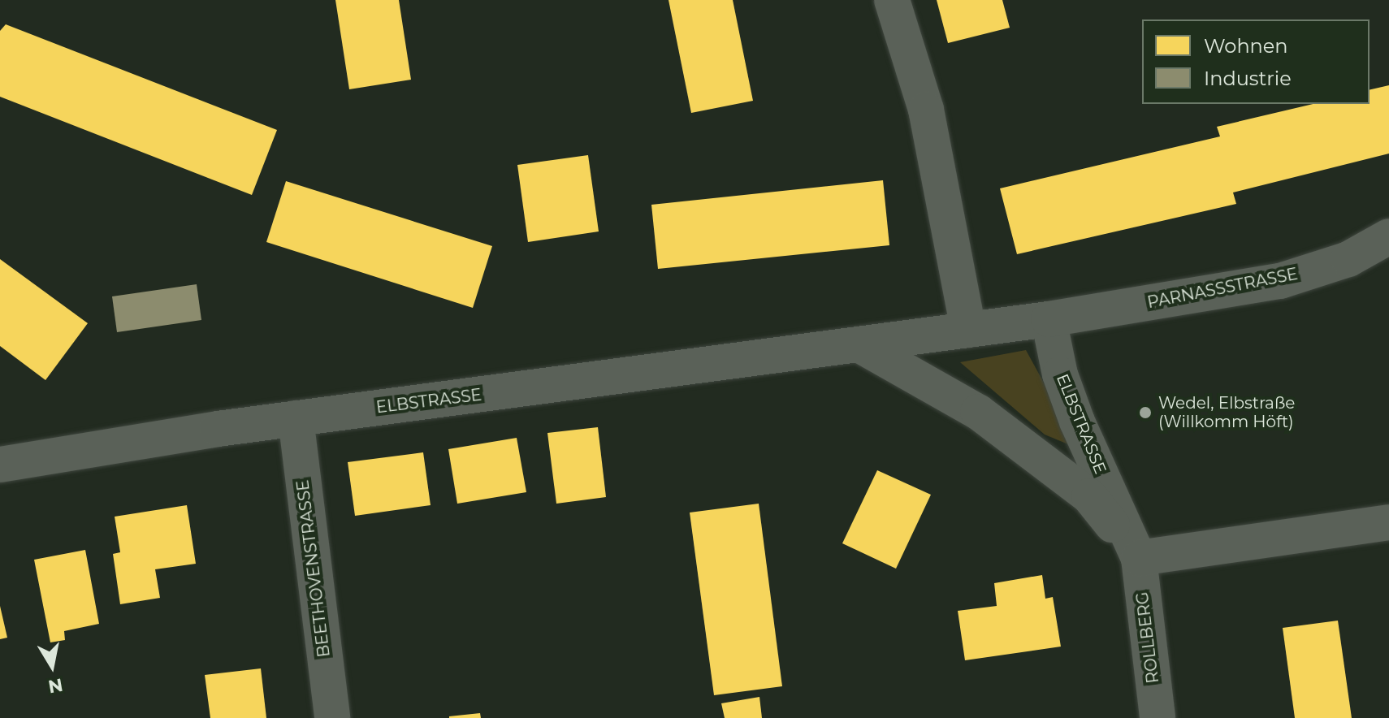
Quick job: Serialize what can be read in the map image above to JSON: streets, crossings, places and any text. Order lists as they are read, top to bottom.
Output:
{
  "streets": {
    "street": [
      "PARNASSSTRASSE",
      "ELBSTRASSE",
      "BEETHOVENSTRASSE",
      "ROLLBERG"
    ]
  },
  "crossings": [
    ["PARNASSSTRASSE", "ELBSTRASSE"],
    ["ELBSTRASSE", "BEETHOVENSTRASSE"],
    ["ELBSTRASSE", "ROLLBERG"]
  ],
  "places": ["Wedel, Elbstraße (Willkomm Höft)"],
  "legend": ["Wohnen", "Industrie"],
  "north": "bottom"
}
